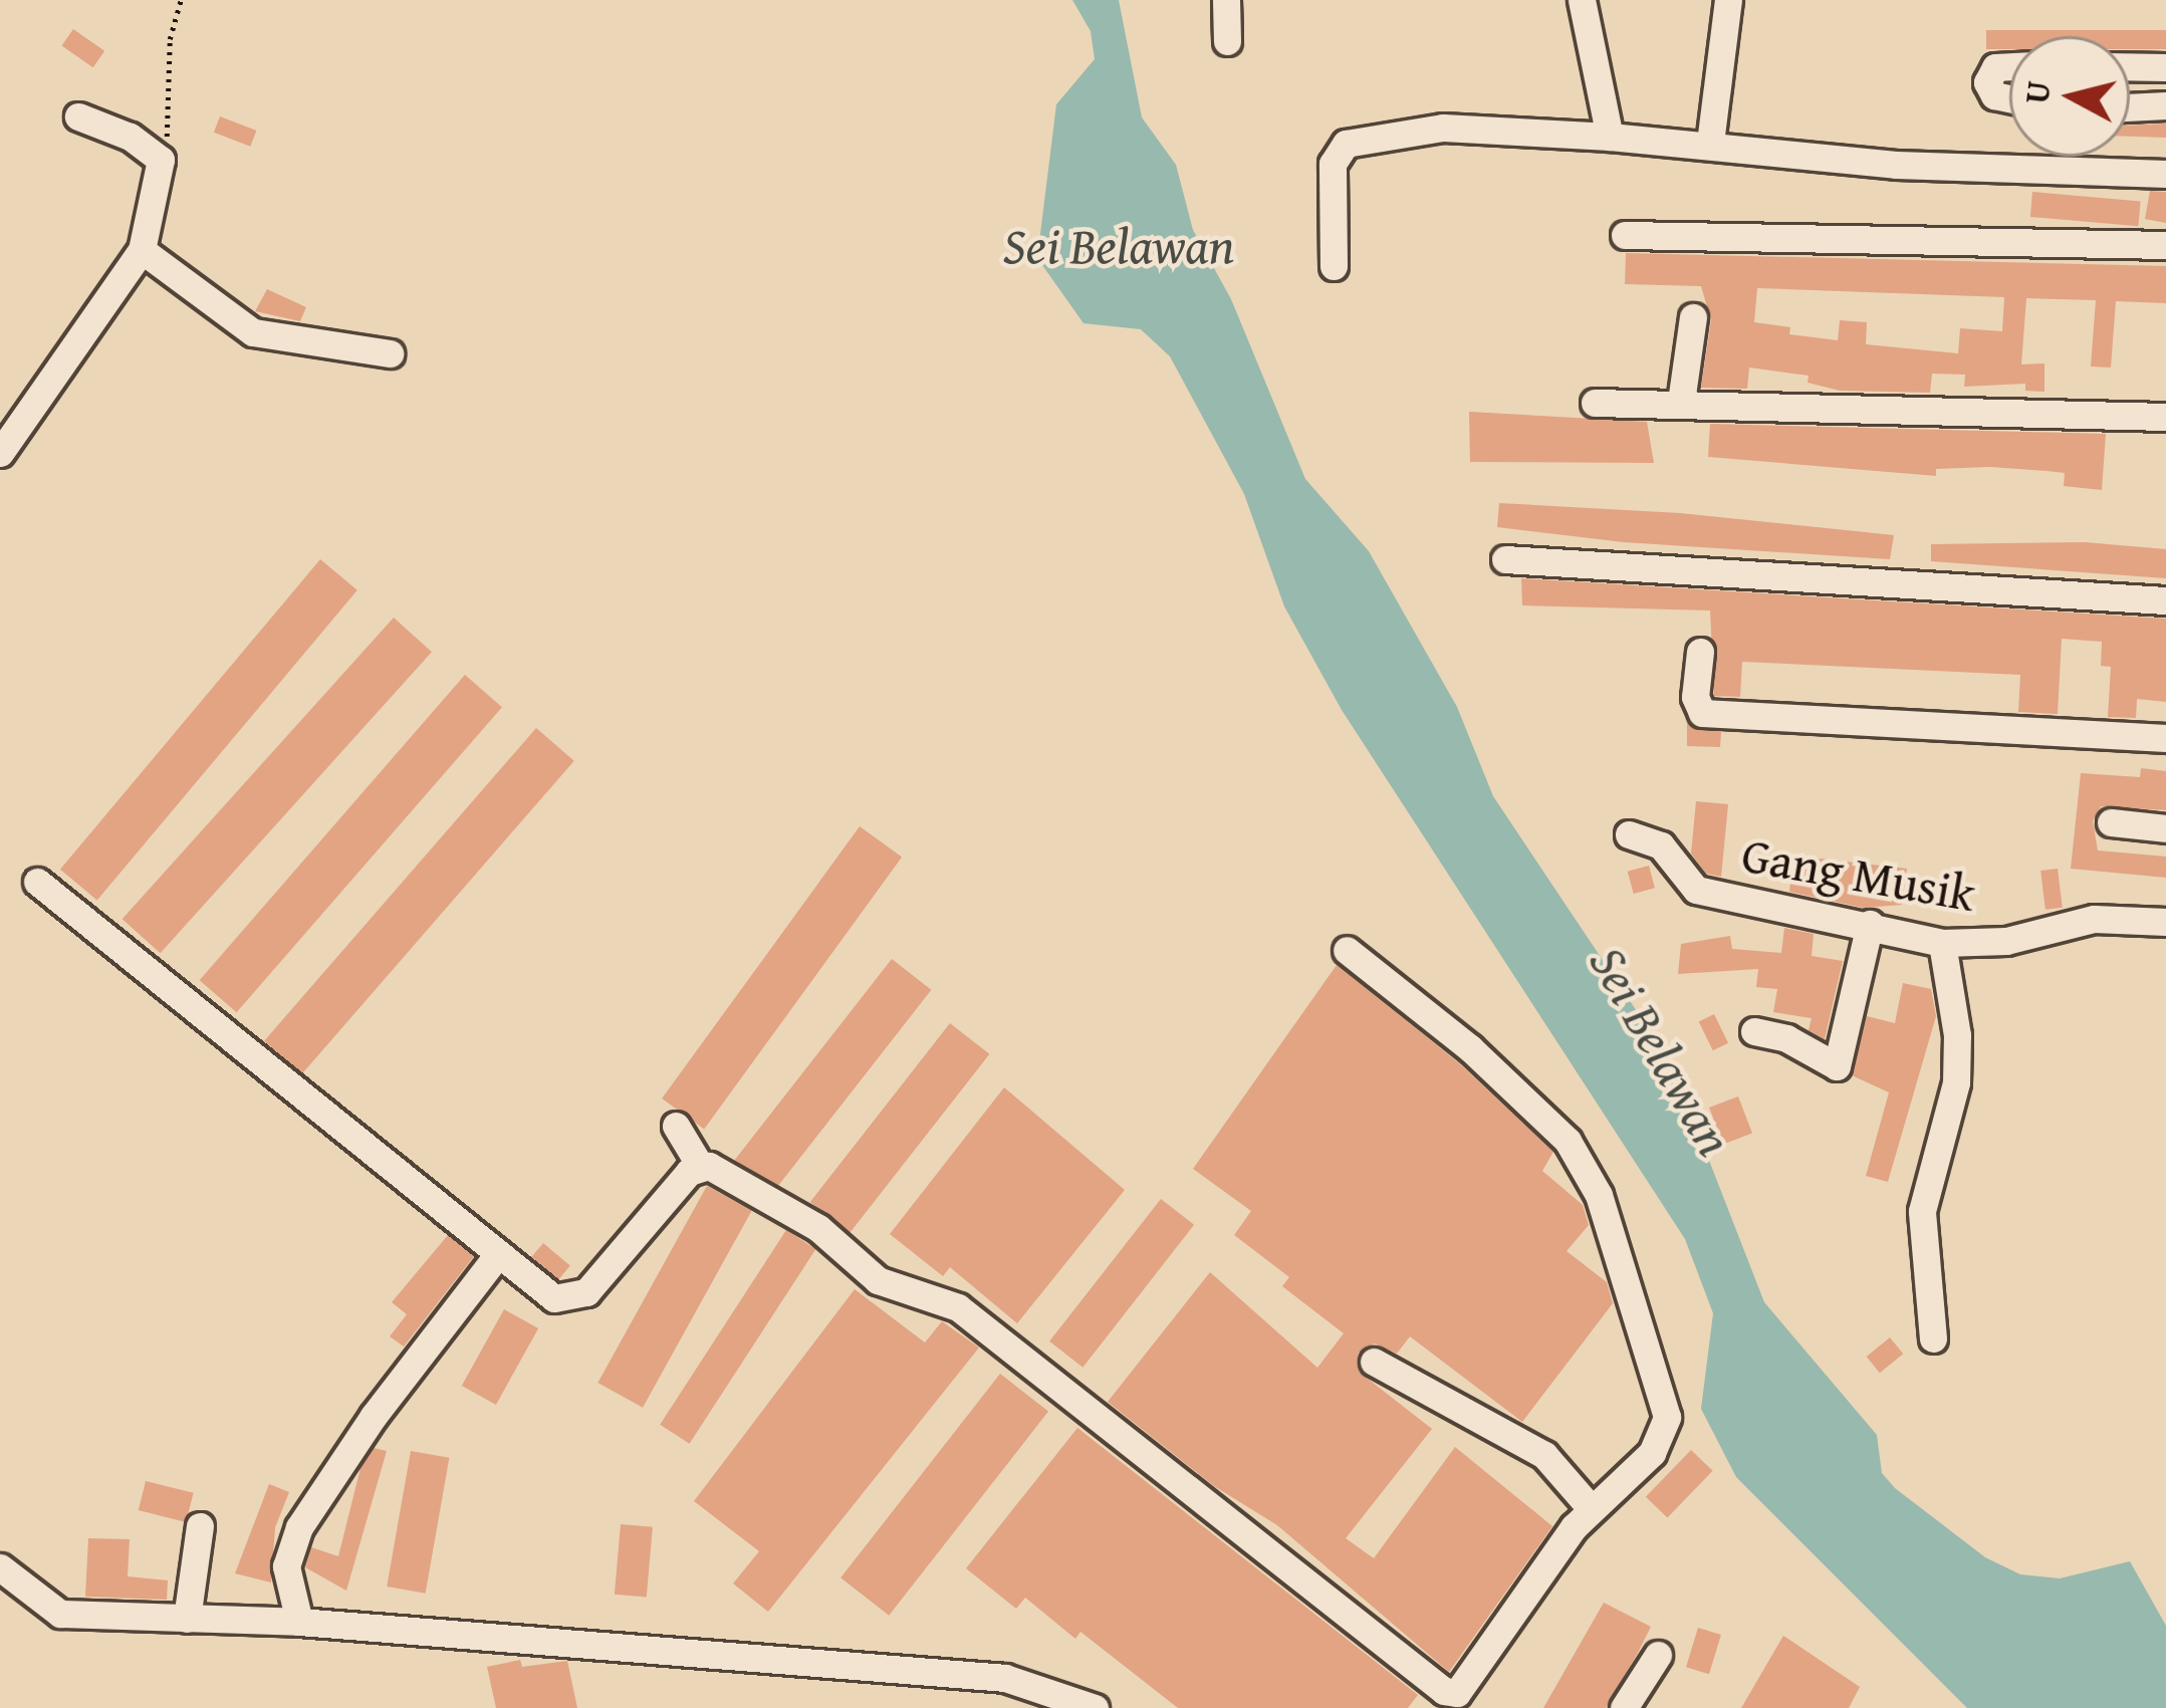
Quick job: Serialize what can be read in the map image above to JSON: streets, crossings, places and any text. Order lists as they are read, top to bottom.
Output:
{
  "streets": {
    "street": ["Gang Musik"]
  },
  "water": ["Sei Belawan"],
  "north": "left"
}
